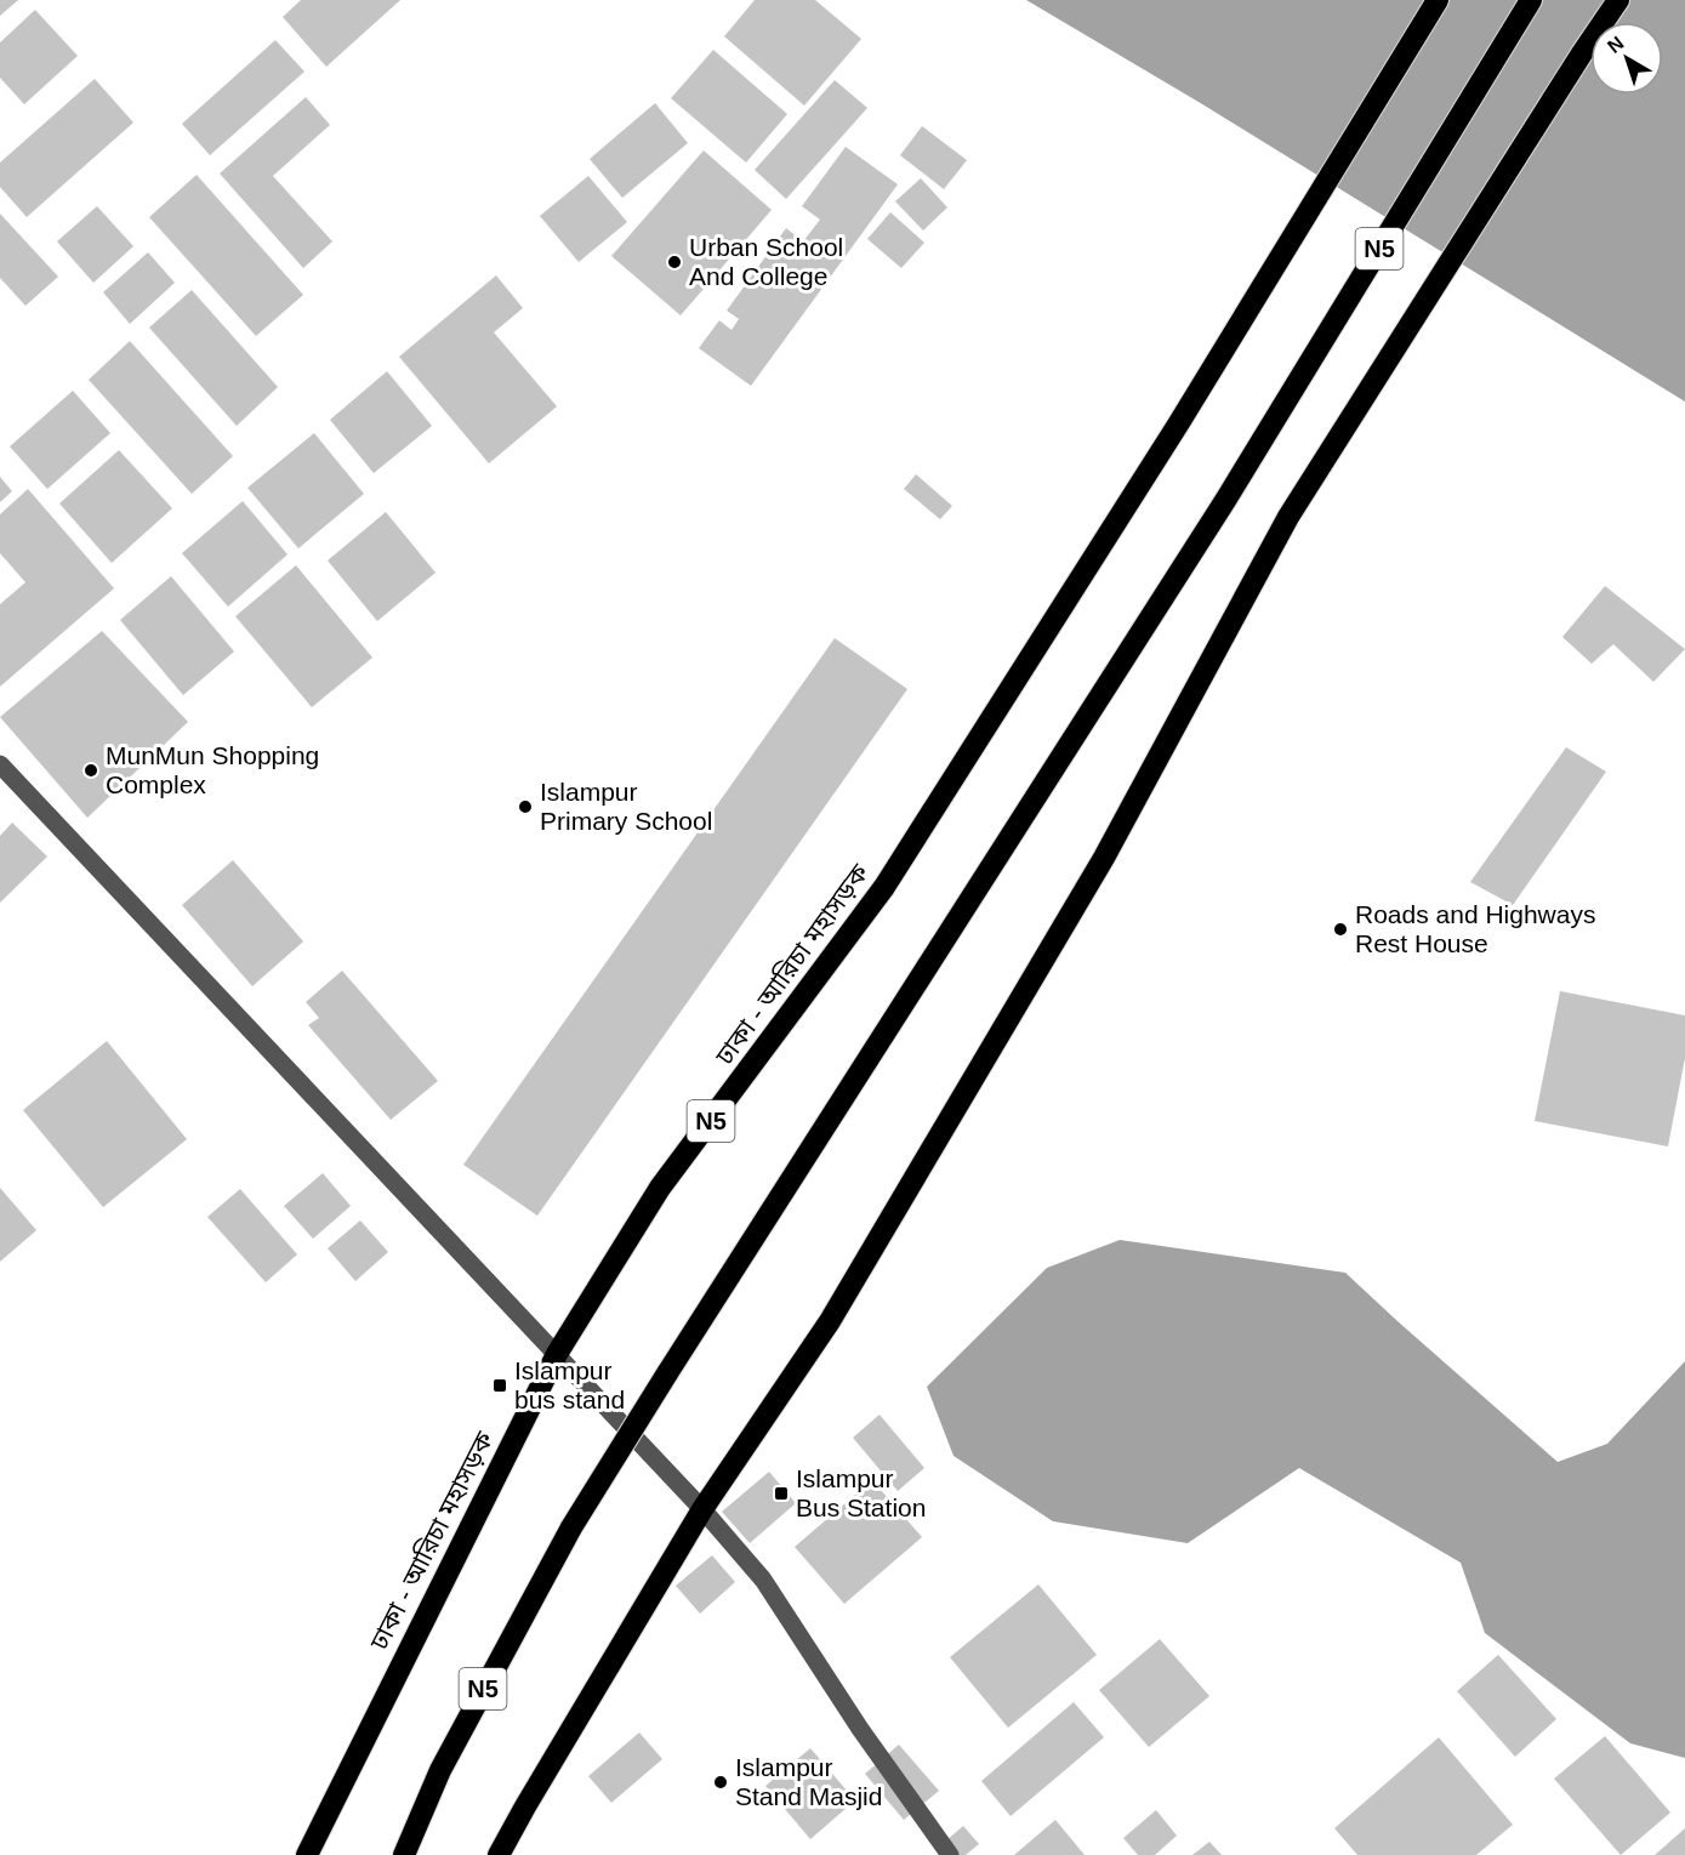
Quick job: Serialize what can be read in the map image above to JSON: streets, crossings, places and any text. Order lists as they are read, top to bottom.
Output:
{
  "streets": {
    "highway": ["N5", "ঢাকা - আরিচা মহাসড়ক"]
  },
  "places": {
    "other": [
      "Urban School And College",
      "MunMun Shopping Complex",
      "Islampur Primary School",
      "Roads and Highways Rest House",
      "Islampur Stand Masjid"
    ],
    "transit": ["Islampur bus stand", "Islampur Bus Station"]
  },
  "north": "top left"
}
